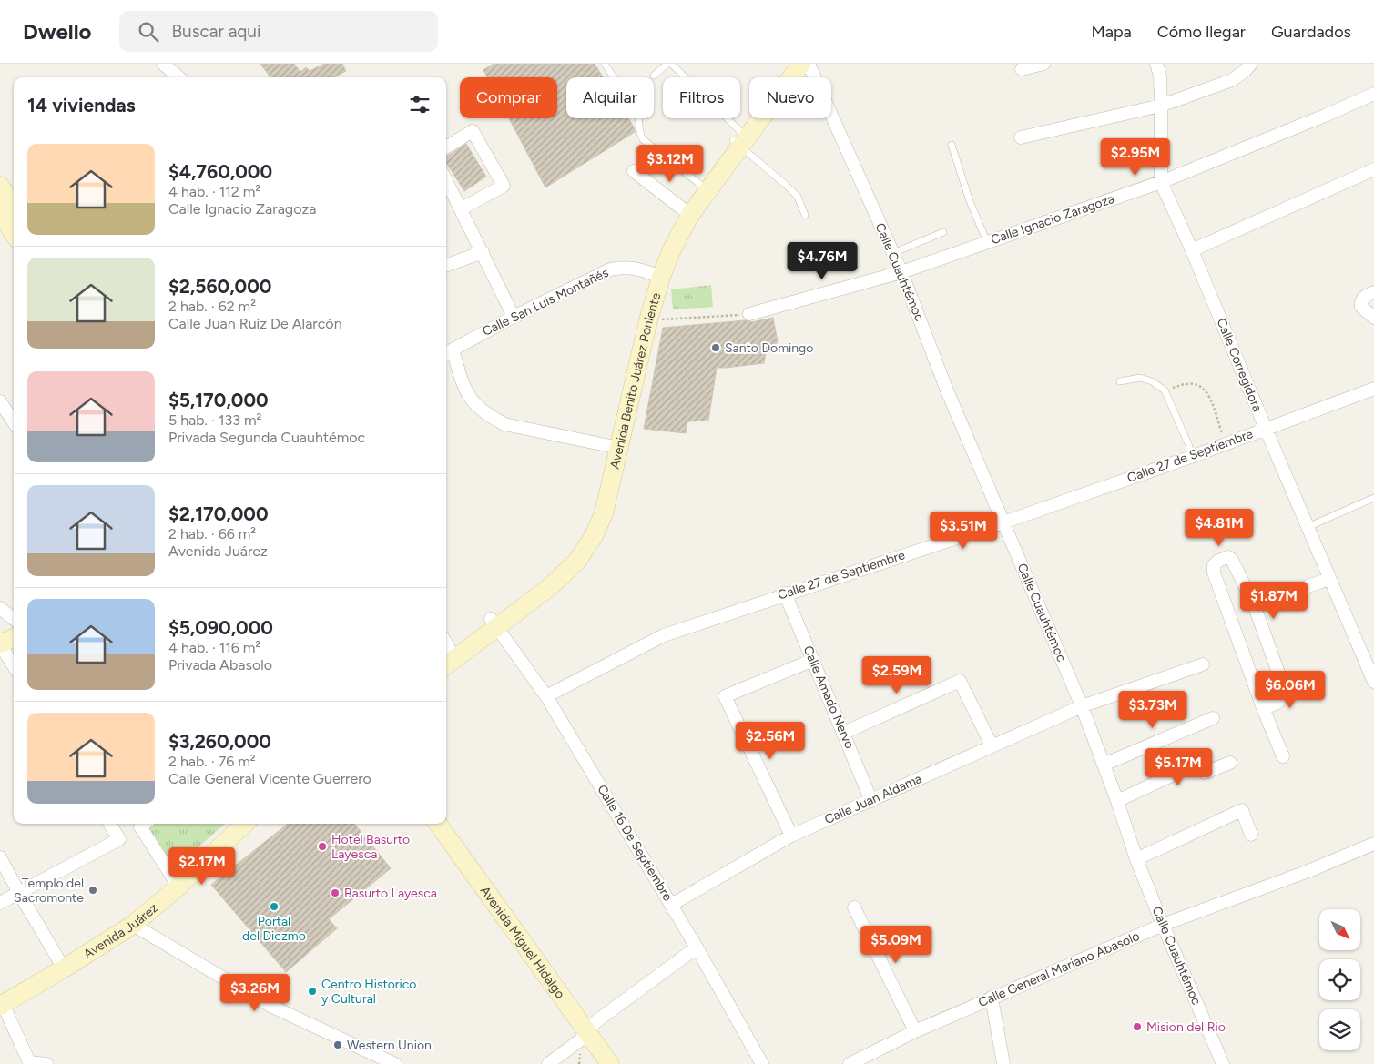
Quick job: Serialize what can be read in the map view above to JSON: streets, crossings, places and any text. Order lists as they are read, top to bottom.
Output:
{
  "streets": {
    "main road": ["Avenida Benito Juárez Poniente", "Avenida Juárez", "Avenida Miguel Hidalgo"],
    "street": [
      "Calle Ignacio Zaragoza",
      "Calle Cuauhtémoc",
      "Calle San Luis Montañés",
      "Calle Corregidora",
      "Calle 27 de Septiembre",
      "Calle Amado Nervo",
      "Calle Juan Aldama",
      "Calle 16 De Septiembre",
      "Calle General Mariano Abasolo"
    ]
  },
  "crossings": [
    ["Calle Ignacio Zaragoza", "Calle Cuauhtémoc"],
    ["Calle Ignacio Zaragoza", "Calle Corregidora"],
    ["Calle Cuauhtémoc", "Calle 27 de Septiembre"],
    ["Calle Cuauhtémoc", "Calle Juan Aldama"],
    ["Calle Cuauhtémoc", "Calle General Mariano Abasolo"],
    ["Calle San Luis Montañés", "Avenida Benito Juárez Poniente"],
    ["Calle Corregidora", "Calle 27 de Septiembre"],
    ["Avenida Benito Juárez Poniente", "Calle 16 De Septiembre"],
    ["Calle 27 de Septiembre", "Calle Amado Nervo"],
    ["Calle 27 de Septiembre", "Calle 16 De Septiembre"],
    ["Calle Amado Nervo", "Calle Juan Aldama"],
    ["Calle Juan Aldama", "Calle 16 De Septiembre"]
  ],
  "places": [
    "Santo Domingo",
    "Hotel Basurto Layesca",
    "Templo del Sacromonte",
    "Basurto Layesca",
    "Portal del Diezmo",
    "Centro Historico y Cultural",
    "Mision del Rio",
    "Western Union"
  ],
  "north": "bottom right",
  "page": {
    "header": "Dwello",
    "search": "Buscar aquí",
    "nav": ["Mapa", "Cómo llegar", "Guardados"],
    "chip": [
      "Comprar",
      "Alquilar",
      "Filtros",
      "Nuevo"
    ],
    "heading": "14 viviendas",
    "list": [
      {
        "name": "$4,760,000",
        "note": "4 hab. · 112 m² · Calle Ignacio Zaragoza"
      },
      {
        "name": "$2,560,000",
        "note": "2 hab. · 62 m² · Calle Juan Ruíz De Alarcón"
      },
      {
        "name": "$5,170,000",
        "note": "5 hab. · 133 m² · Privada Segunda Cuauhtémoc"
      },
      {
        "name": "$2,170,000",
        "note": "2 hab. · 66 m² · Avenida Juárez"
      },
      {
        "name": "$5,090,000",
        "note": "4 hab. · 116 m² · Privada Abasolo"
      },
      {
        "name": "$3,260,000",
        "note": "2 hab. · 76 m² · Calle General Vicente Guerrero"
      }
    ],
    "price": [
      "$2.95M",
      "$3.12M",
      "$4.76M",
      "$4.81M",
      "$3.51M",
      "$1.87M",
      "$2.59M",
      "$6.06M",
      "$3.73M",
      "$2.56M",
      "$5.17M",
      "$2.17M",
      "$5.09M",
      "$3.26M"
    ]
  }
}
